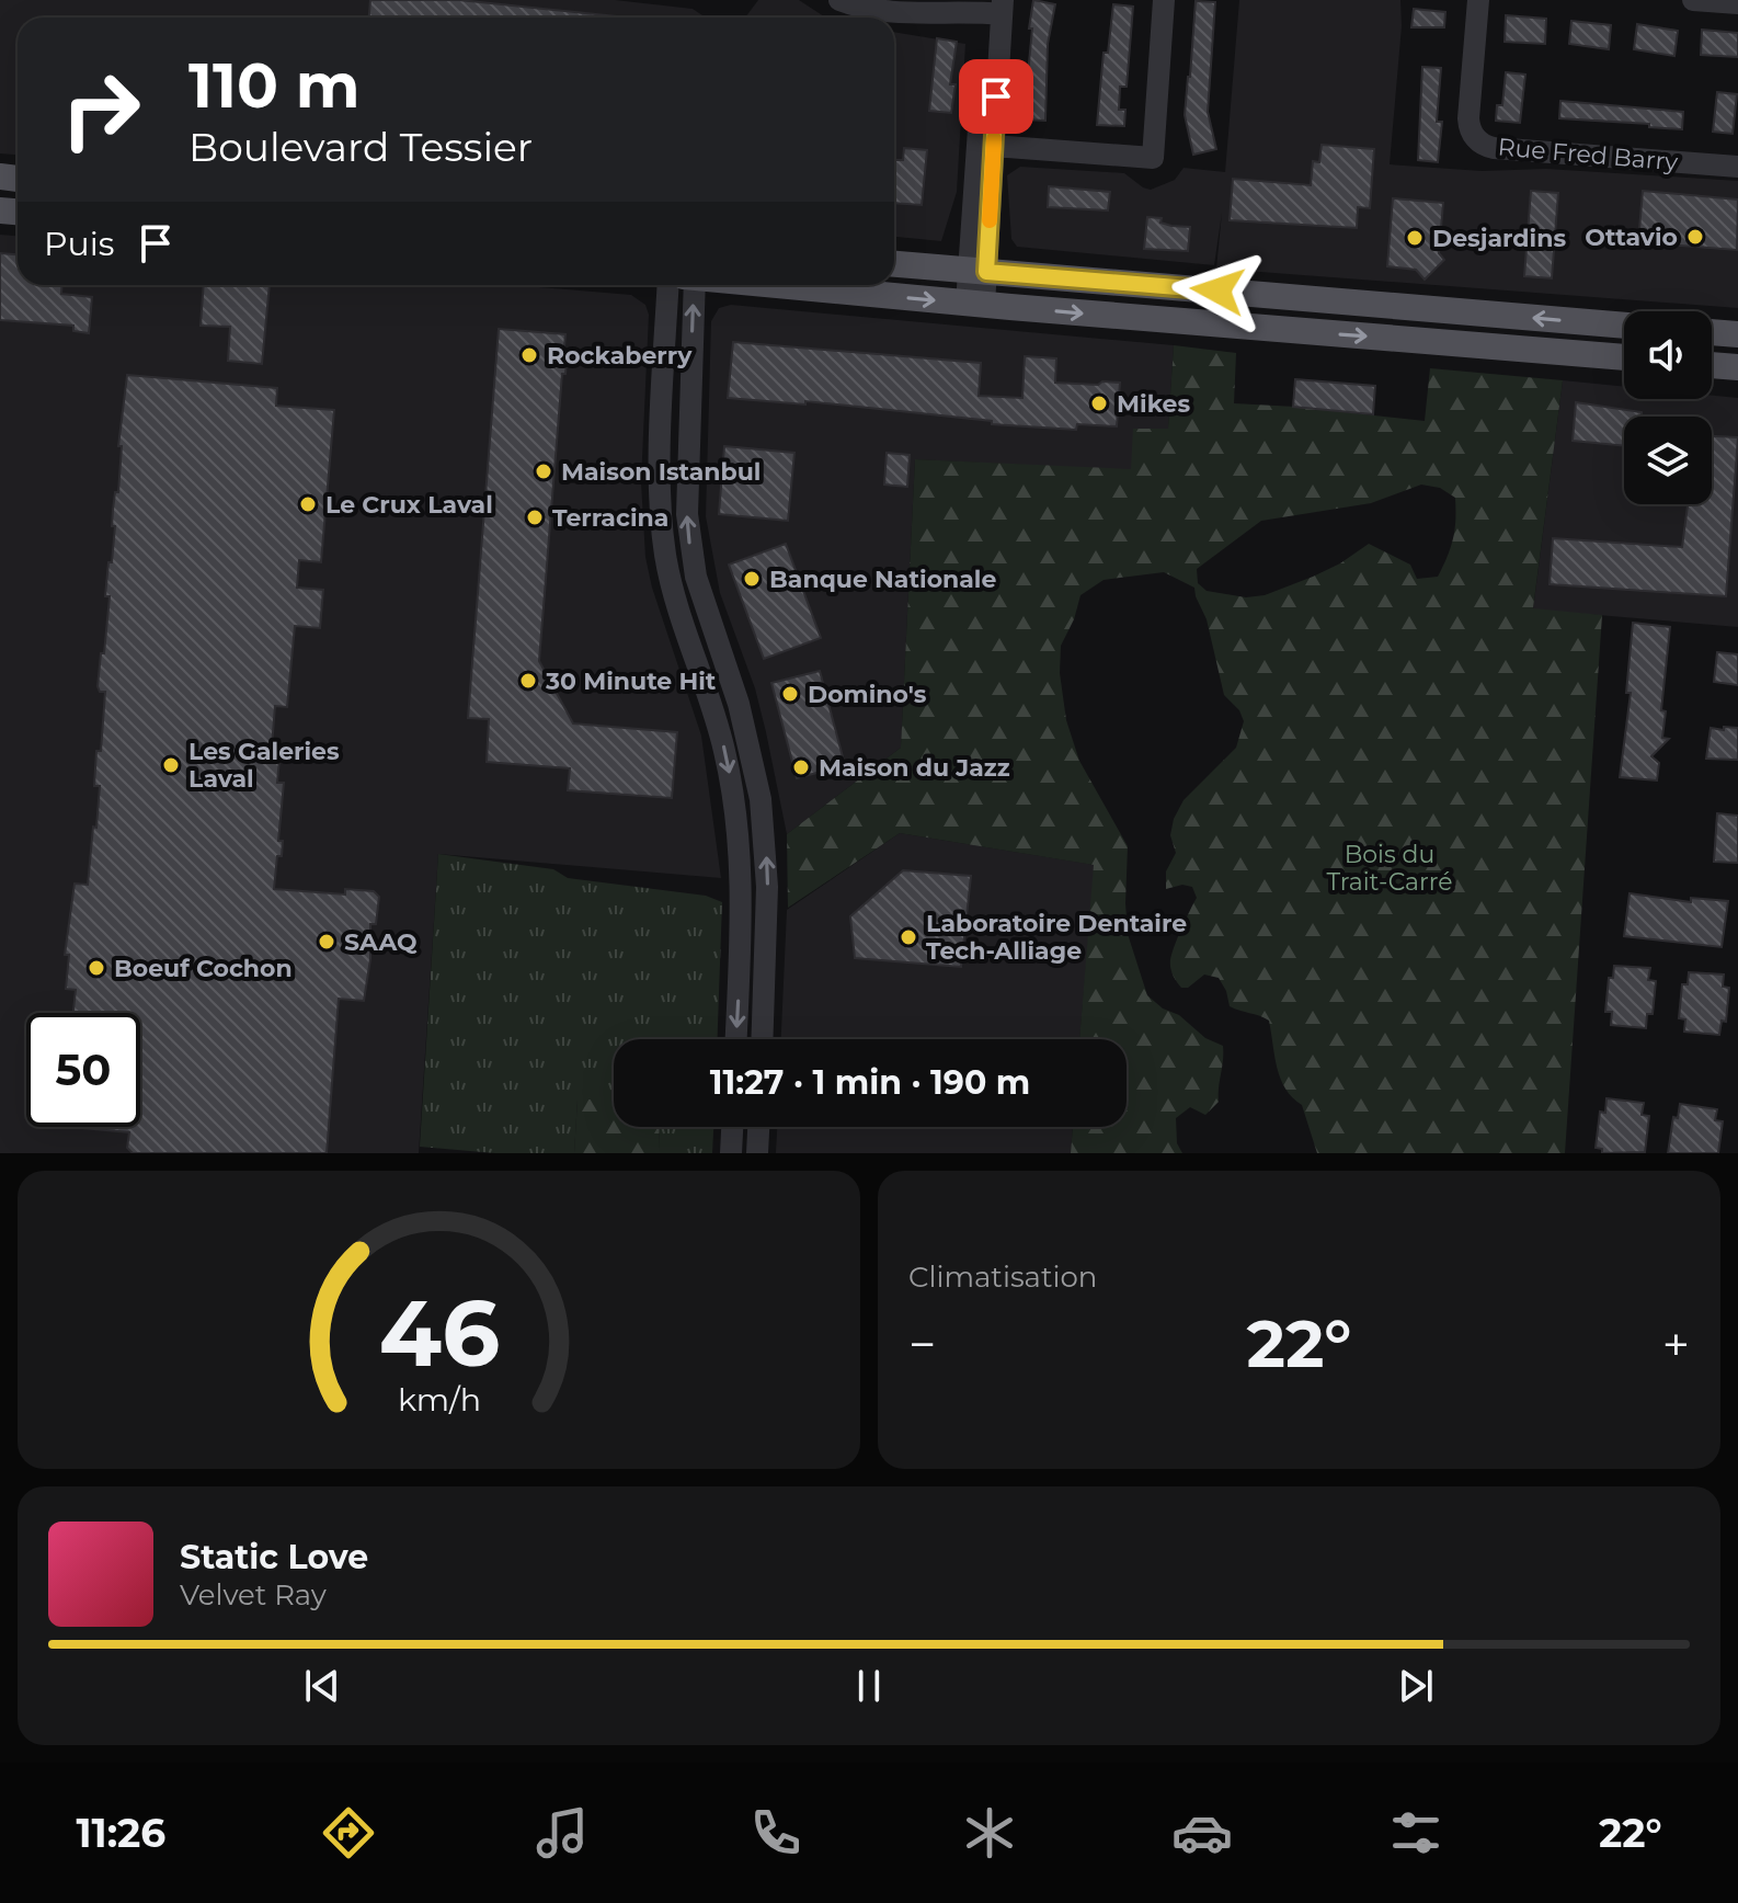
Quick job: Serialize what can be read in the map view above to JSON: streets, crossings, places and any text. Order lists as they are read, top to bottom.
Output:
{
  "streets": {
    "street": ["Rue Fred Barry"]
  },
  "parks": ["Bois du Trait-Carré"],
  "places": [
    "Ottavio",
    "Desjardins",
    "Rockaberry",
    "Mikes",
    "Maison Istanbul",
    "Le Crux Laval",
    "Terracina",
    "Banque Nationale",
    "30 Minute Hit",
    "Domino's",
    "Les Galeries Laval",
    "Maison du Jazz",
    "Laboratoire Dentaire Tech-Alliage",
    "SAAQ",
    "Boeuf Cochon"
  ],
  "page": {
    "turn": ["110 m", "Boulevard Tessier"],
    "then": "Puis",
    "limit": "50",
    "trip": "11:27 · 1 min · 190 m",
    "tile": "Climatisation",
    "heat": ["−", "22°", "+"],
    "song": ["Static Love", "Velvet Ray"],
    "tabs": ["11:26", "22°"],
    "gauge": ["46", "km/h"]
  }
}
